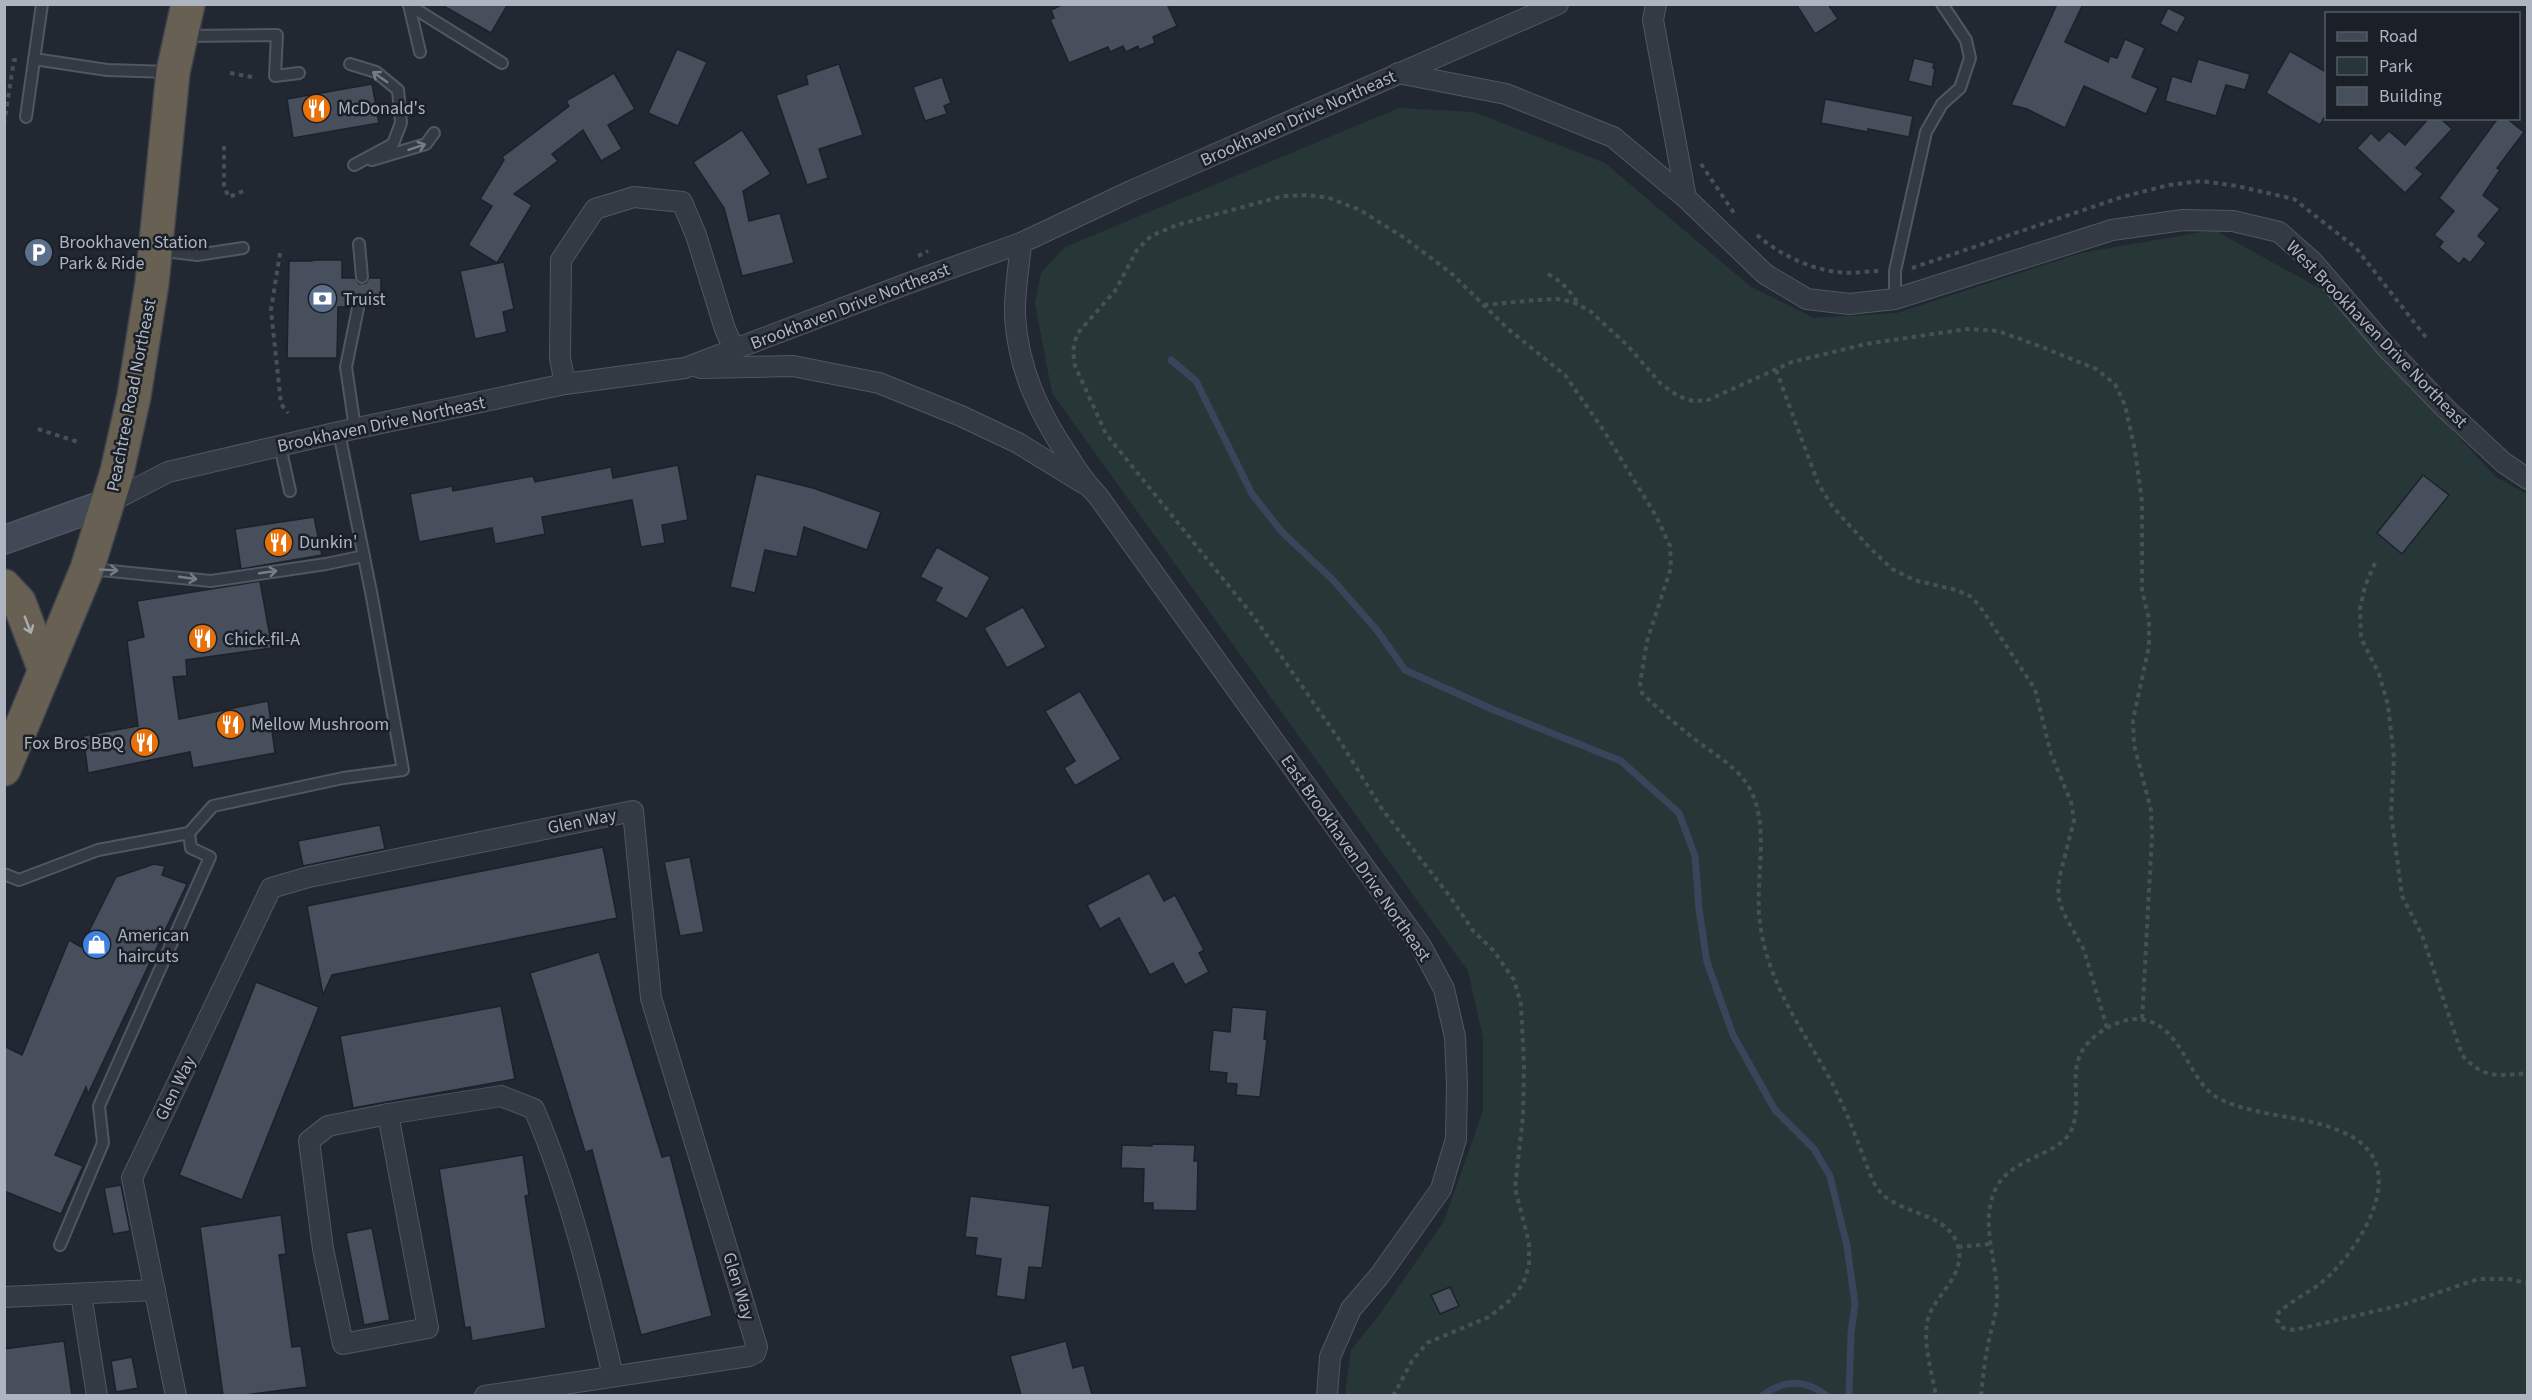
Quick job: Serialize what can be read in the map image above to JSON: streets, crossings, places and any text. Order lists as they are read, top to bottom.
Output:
{
  "streets": {
    "highway": ["Peachtree Road Northeast"],
    "street": [
      "Brookhaven Drive Northeast",
      "West Brookhaven Drive Northeast",
      "Glen Way",
      "East Brookhaven Drive Northeast"
    ]
  },
  "crossings": [
    ["Brookhaven Drive Northeast", "West Brookhaven Drive Northeast"],
    ["Brookhaven Drive Northeast", "Peachtree Road Northeast"],
    ["Brookhaven Drive Northeast", "East Brookhaven Drive Northeast"]
  ],
  "places": {
    "restaurant": [
      "McDonald's",
      "Dunkin'",
      "Chick-fil-A",
      "Mellow Mushroom",
      "Fox Bros BBQ"
    ],
    "parking": ["Brookhaven Station Park & Ride"],
    "bank": ["Truist"],
    "shop": ["American haircuts"]
  },
  "legend": ["Road", "Park", "Building"]
}
